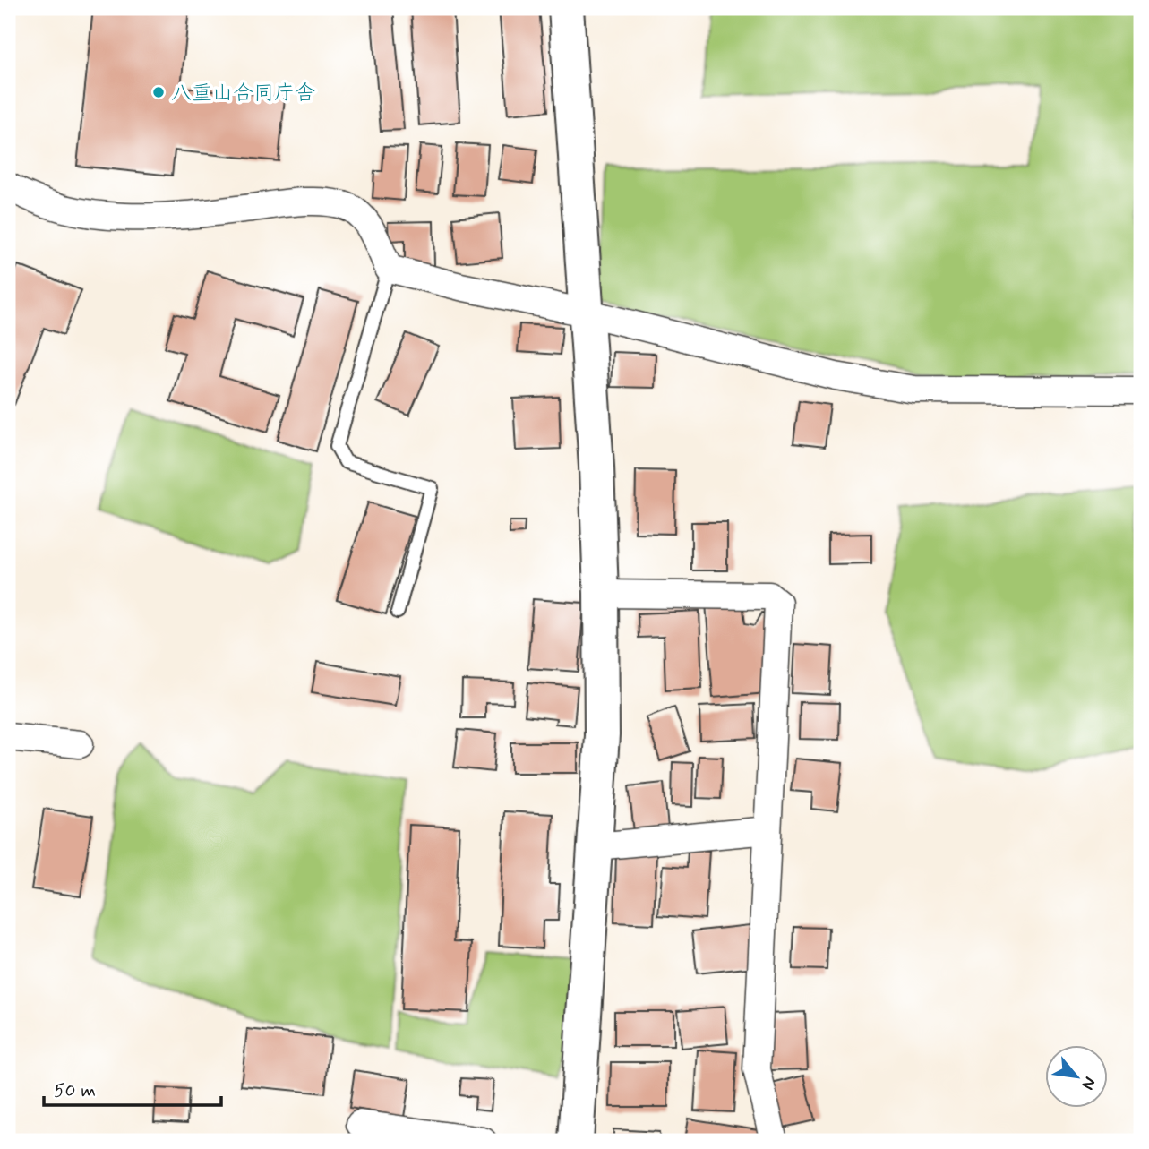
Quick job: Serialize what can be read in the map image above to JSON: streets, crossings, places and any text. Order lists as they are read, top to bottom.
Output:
{
  "places": ["八重山合同庁舎"],
  "scale_bar": "50 m",
  "north": "bottom right"
}
